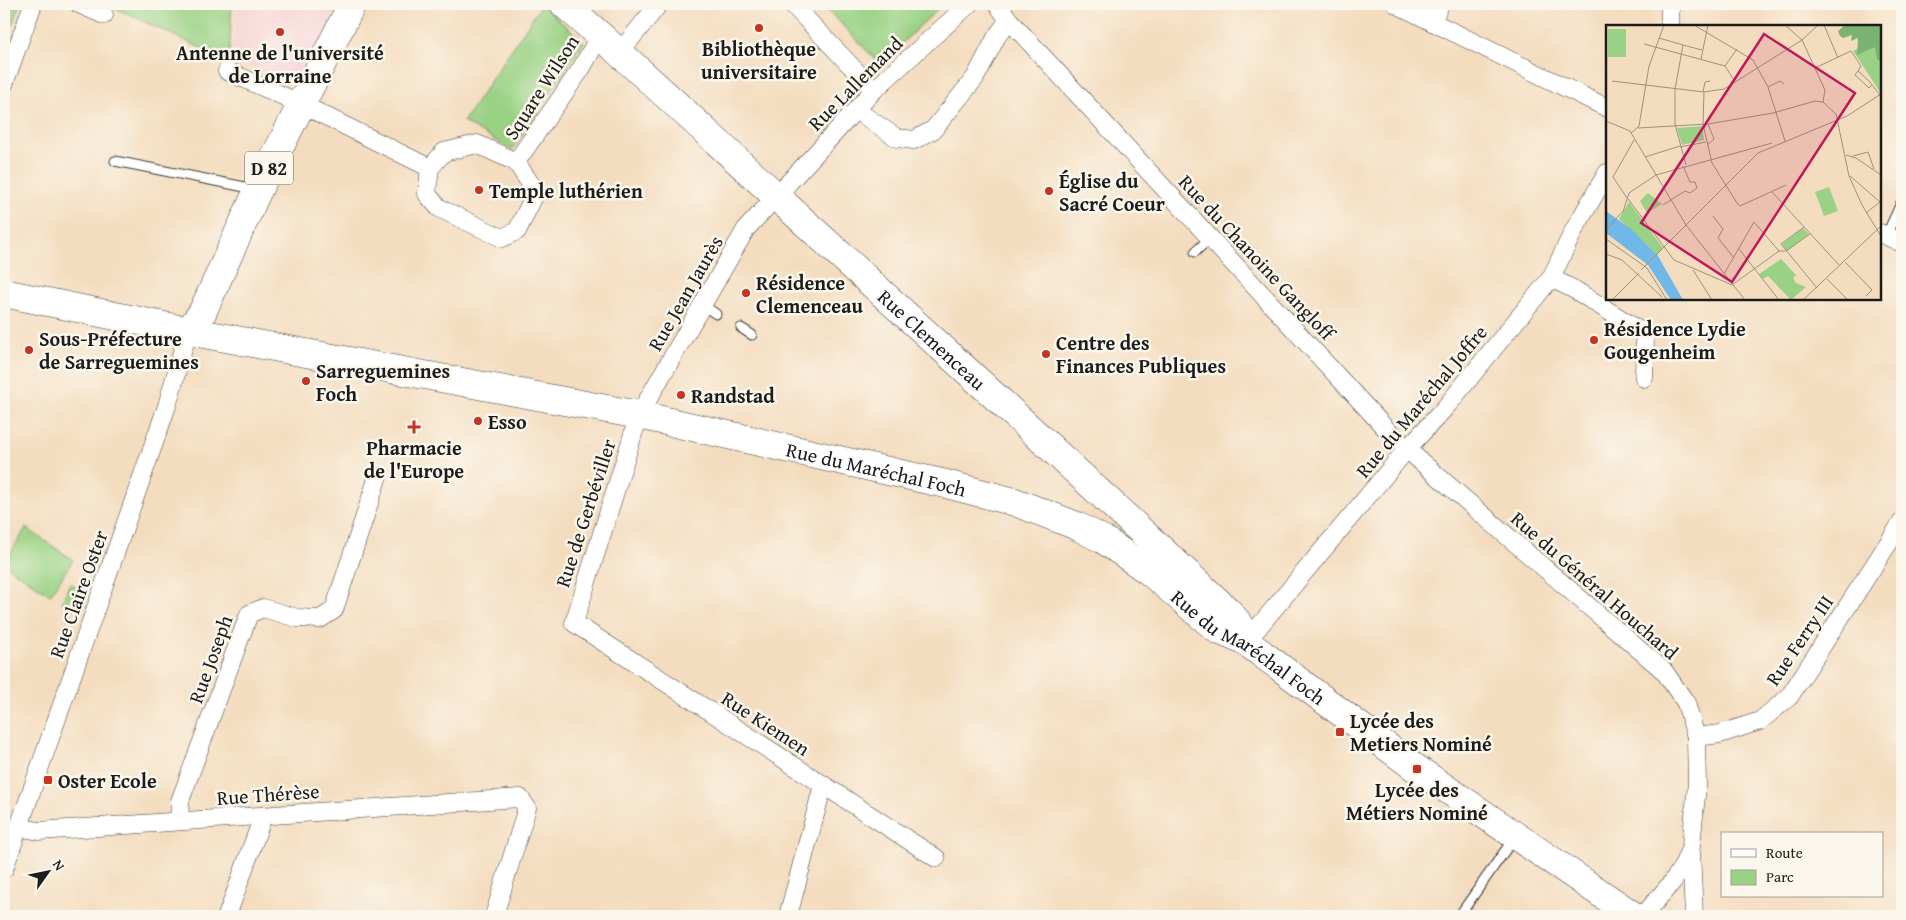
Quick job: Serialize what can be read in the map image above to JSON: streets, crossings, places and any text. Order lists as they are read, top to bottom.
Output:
{
  "streets": {
    "main road": ["D 82", "Rue Clemenceau", "Rue du Maréchal Foch"],
    "street": [
      "Rue Lallemand",
      "Square Wilson",
      "Rue du Chanoine Gangloff",
      "Rue Jean Jaurès",
      "Rue du Maréchal Joffre",
      "Rue de Gerbéviller",
      "Rue du Général Houchard",
      "Rue Claire Oster",
      "Rue Ferry III",
      "Rue Joseph",
      "Rue Kiemen",
      "Rue Thérèse"
    ]
  },
  "crossings": [
    ["Rue Lallemand", "Rue Jean Jaurès"],
    ["Rue Lallemand", "Rue Clemenceau"],
    ["Square Wilson", "Rue Clemenceau"],
    ["D 82", "Rue du Maréchal Foch"],
    ["D 82", "Rue Claire Oster"],
    ["Rue du Chanoine Gangloff", "Rue du Maréchal Joffre"],
    ["Rue du Chanoine Gangloff", "Rue du Général Houchard"],
    ["Rue Jean Jaurès", "Rue Clemenceau"],
    ["Rue Jean Jaurès", "Rue du Maréchal Foch"],
    ["Rue Jean Jaurès", "Rue de Gerbéviller"],
    ["Rue Clemenceau", "Rue du Maréchal Joffre"],
    ["Rue Clemenceau", "Rue du Maréchal Foch"],
    ["Rue du Maréchal Joffre", "Rue du Maréchal Foch"],
    ["Rue du Maréchal Joffre", "Rue du Général Houchard"],
    ["Rue du Maréchal Foch", "Rue de Gerbéviller"],
    ["Rue du Maréchal Foch", "Rue Claire Oster"],
    ["Rue de Gerbéviller", "Rue Kiemen"],
    ["Rue du Général Houchard", "Rue Ferry III"],
    ["Rue Claire Oster", "Rue Thérèse"],
    ["Rue Joseph", "Rue Thérèse"]
  ],
  "places": {
    "other": [
      "Bibliothèque universitaire",
      "Antenne de l'université de Lorraine",
      "Temple luthérien",
      "Église du Sacré Coeur",
      "Résidence Clemenceau",
      "Résidence Lydie Gougenheim",
      "Sous-Préfecture de Sarreguemines",
      "Centre des Finances Publiques",
      "Sarreguemines Foch",
      "Randstad",
      "Esso"
    ],
    "health": ["Pharmacie de l'Europe"],
    "transit": ["Lycée des Metiers Nominé", "Lycée des Métiers Nominé", "Oster Ecole"]
  },
  "legend": ["Route", "Parc"],
  "north": "top right"
}
